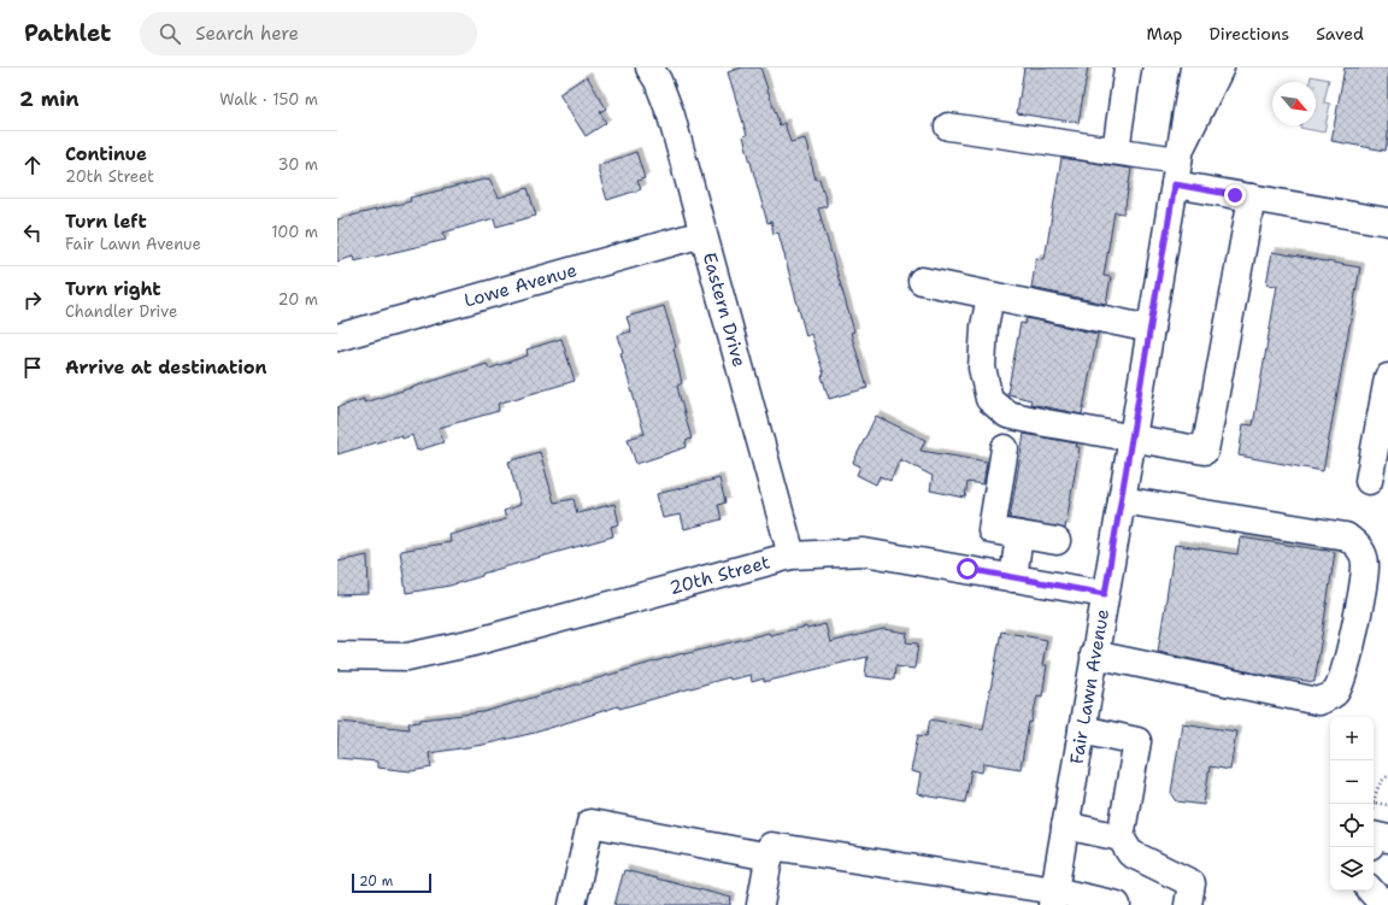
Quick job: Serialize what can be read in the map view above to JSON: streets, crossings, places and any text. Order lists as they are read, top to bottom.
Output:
{
  "streets": {
    "main road": [
      "Lowe Avenue",
      "Eastern Drive",
      "20th Street",
      "Fair Lawn Avenue"
    ]
  },
  "crossings": [
    ["Lowe Avenue", "Eastern Drive"],
    ["Eastern Drive", "20th Street"],
    ["20th Street", "Fair Lawn Avenue"]
  ],
  "scale_bar": "20 m",
  "north": "bottom right",
  "page": {
    "header": "Pathlet",
    "search": "Search here",
    "nav": ["Map", "Directions", "Saved"],
    "heading": ["2 min", "Walk · 150 m"],
    "list": [
      ["Continue", "20th Street", "30 m"],
      ["Turn left", "Fair Lawn Avenue", "100 m"],
      ["Turn right", "Chandler Drive", "20 m"],
      "Arrive at destination"
    ],
    "map_buttons": ["+", "−"],
    "scale": "20 m"
  }
}
